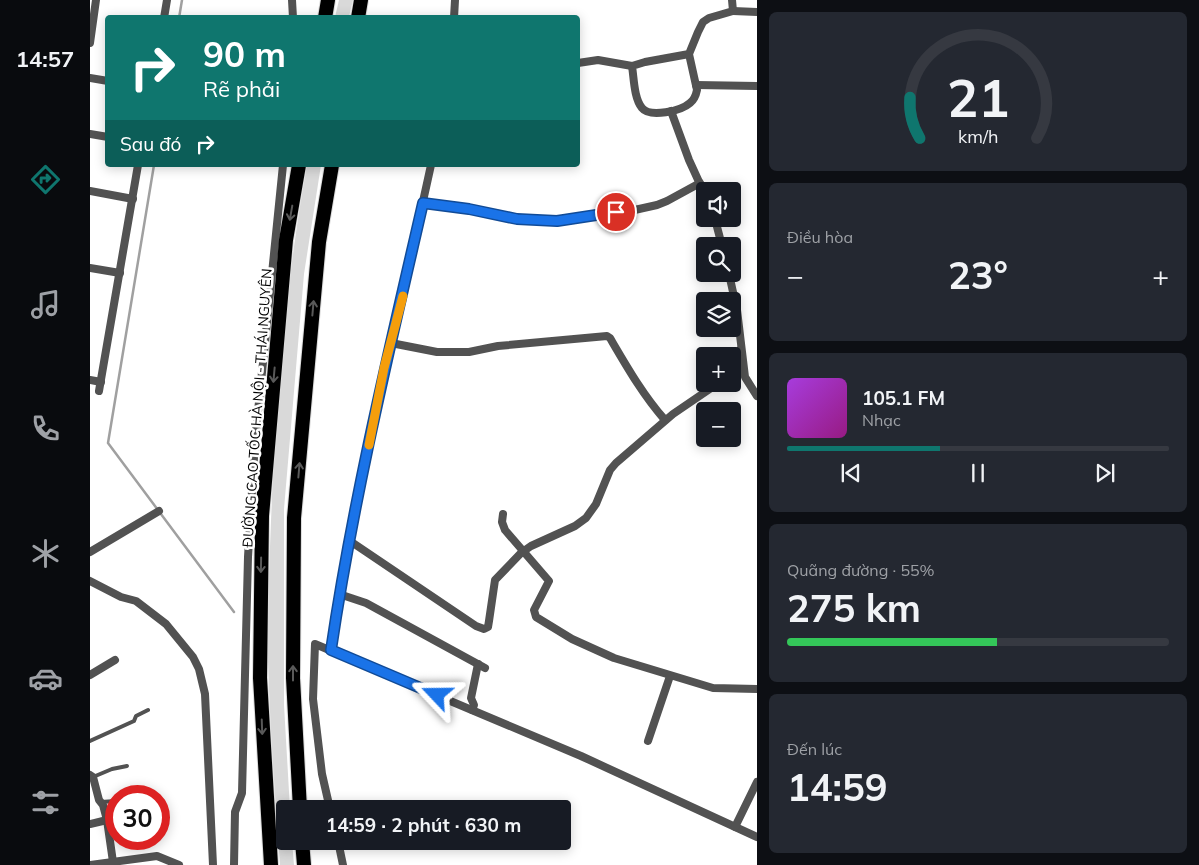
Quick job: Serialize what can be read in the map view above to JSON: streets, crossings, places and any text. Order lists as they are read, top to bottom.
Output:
{
  "streets": {
    "highway": ["ĐƯỜNG CAO TỐC HÀ NỘI - THÁI NGUYÊN"]
  },
  "page": {
    "tabs": "14:57",
    "turn": ["90 m", "Rẽ phải"],
    "then": "Sau đó",
    "map_buttons": ["+", "−"],
    "tile": [
      "Điều hòa",
      ["Quãng đường · 55%", "275 km"],
      ["Đến lúc", "14:59"]
    ],
    "heat": ["−", "23°", "+"],
    "song": ["105.1 FM", "Nhạc"],
    "limit": "30",
    "trip": "14:59 · 2 phút · 630 m",
    "gauge": ["21", "km/h"]
  }
}
